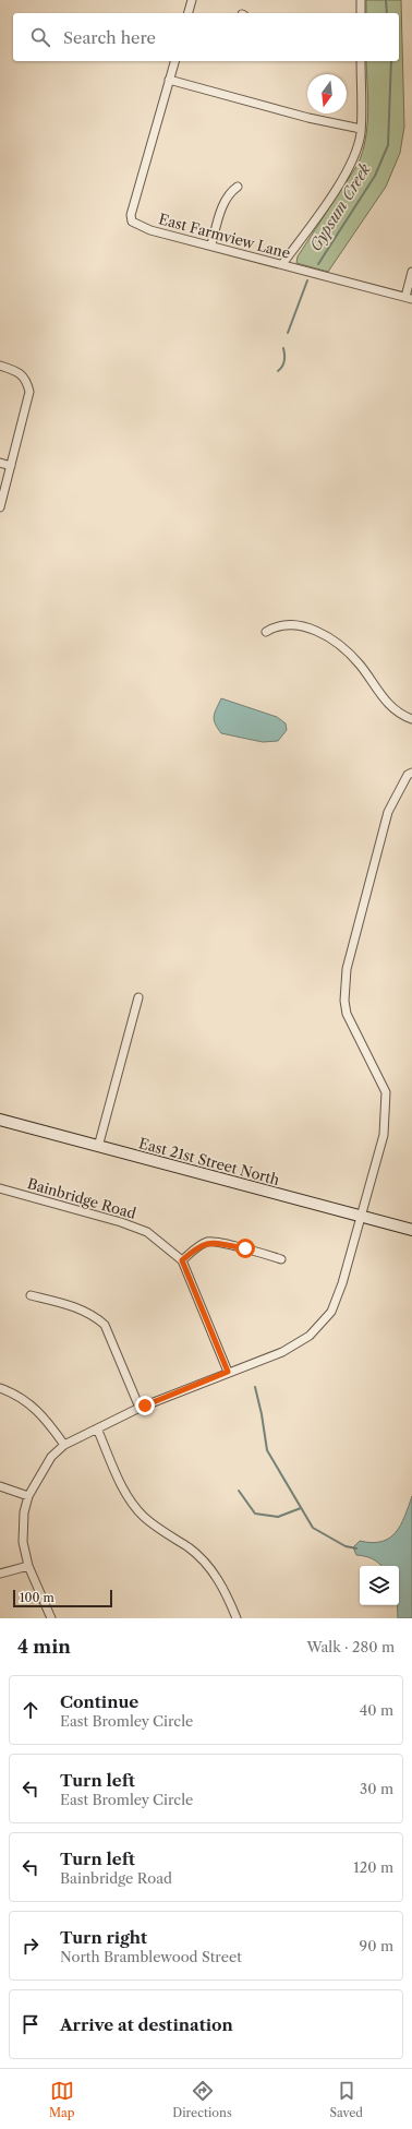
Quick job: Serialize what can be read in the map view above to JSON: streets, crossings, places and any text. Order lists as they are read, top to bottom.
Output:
{
  "streets": {
    "main road": ["East 21st Street North"],
    "street": ["East Farmview Lane", "Bainbridge Road"]
  },
  "water": ["Gypsum Creek"],
  "scale_bar": "100 m",
  "north": "bottom",
  "page": {
    "search": "Search here",
    "scale": "100 m",
    "heading": ["4 min", "Walk · 280 m"],
    "list": [
      ["Continue", "East Bromley Circle", "40 m"],
      ["Turn left", "East Bromley Circle", "30 m"],
      ["Turn left", "Bainbridge Road", "120 m"],
      ["Turn right", "North Bramblewood Street", "90 m"],
      "Arrive at destination"
    ],
    "nav": ["Map", "Directions", "Saved"]
  }
}
